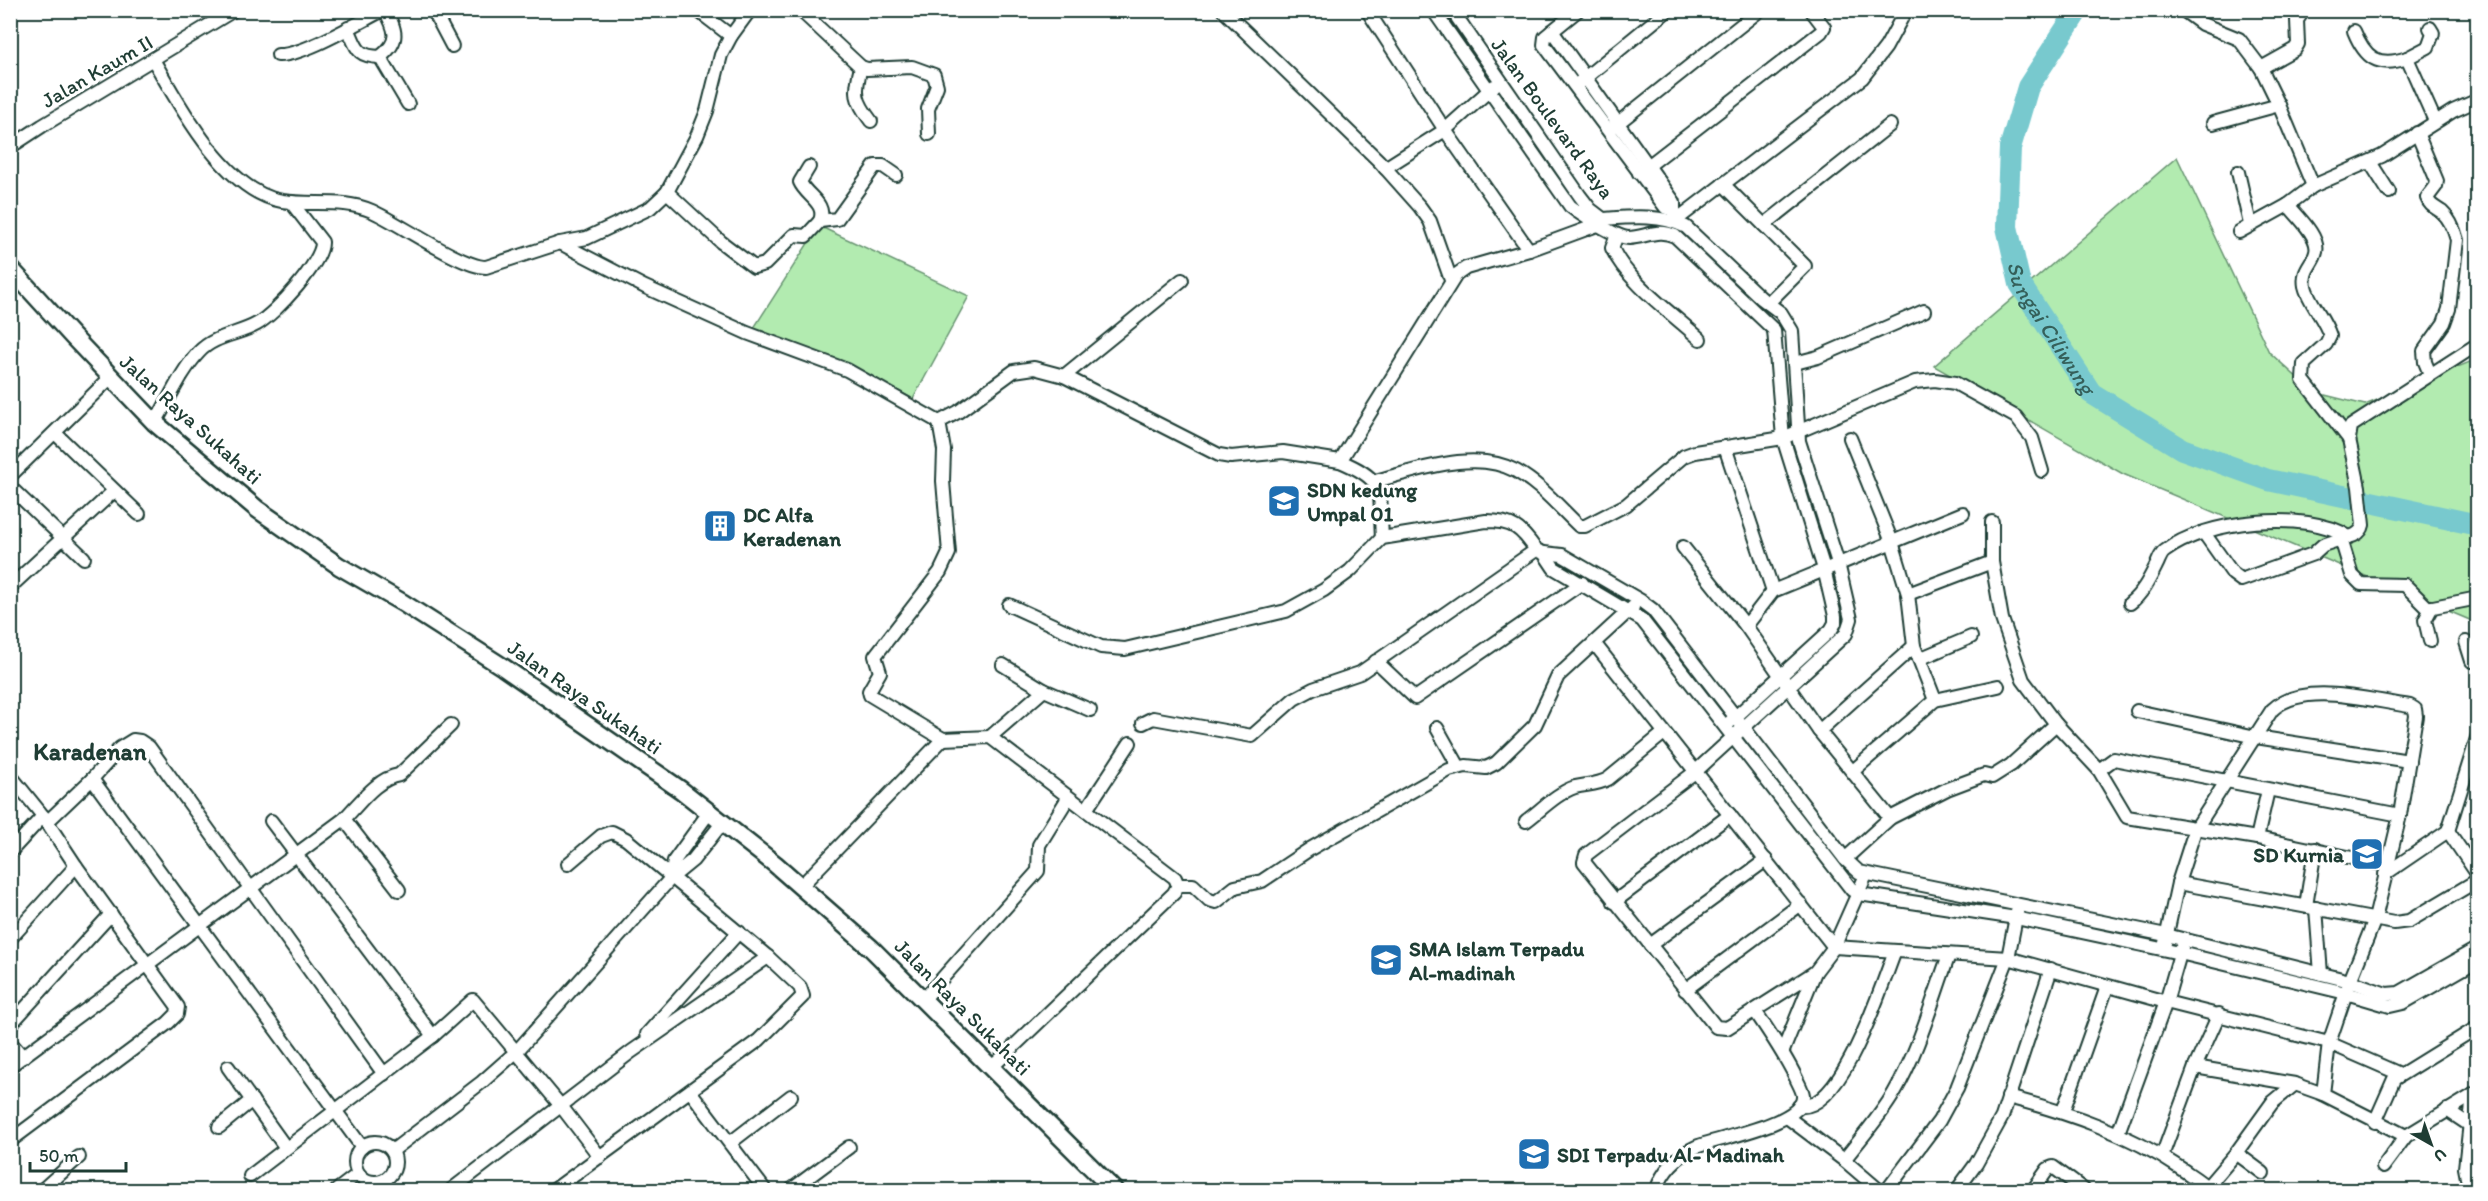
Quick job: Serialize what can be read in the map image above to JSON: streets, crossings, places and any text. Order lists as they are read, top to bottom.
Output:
{
  "streets": {
    "main road": ["Jalan Raya Sukahati"],
    "street": ["Jalan Kaum II", "Jalan Boulevard Raya"]
  },
  "districts": ["Karadenan"],
  "water": ["Sungai Ciliwung"],
  "places": {
    "school or university": [
      "SDN kedung Umpal 01",
      "SD Kurnia",
      "SMA Islam Terpadu Al-madinah",
      "SDI Terpadu Al- Madinah"
    ],
    "building": ["DC Alfa Keradenan"]
  },
  "scale_bar": "50 m",
  "north": "bottom right"
}
